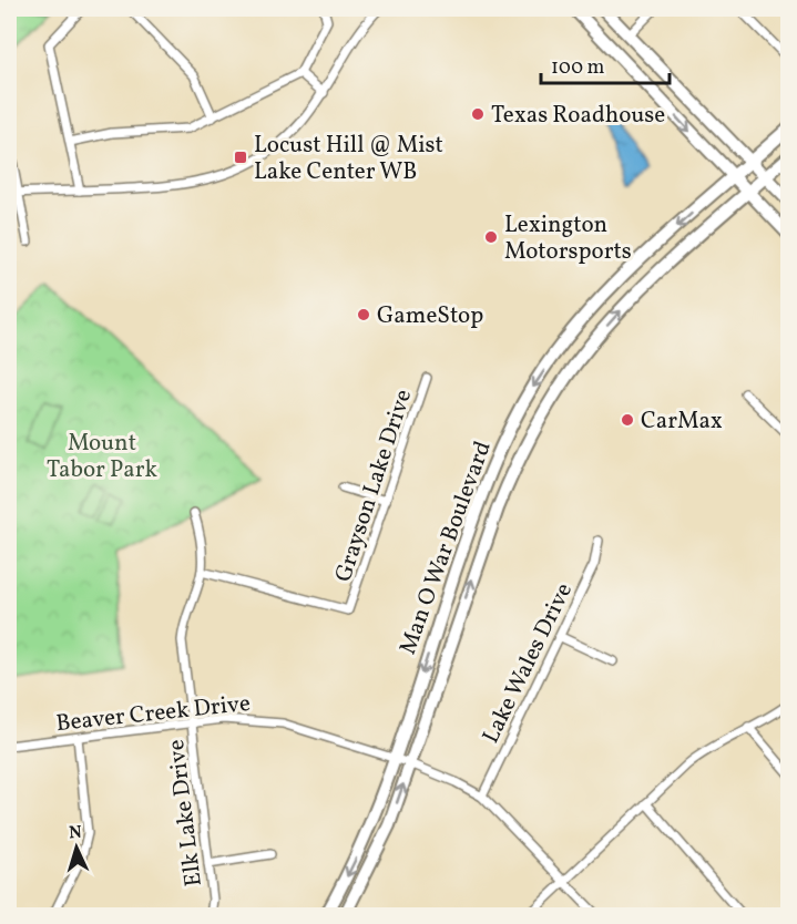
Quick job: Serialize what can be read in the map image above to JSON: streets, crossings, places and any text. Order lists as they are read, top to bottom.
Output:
{
  "streets": {
    "main road": ["Man O War Boulevard"],
    "street": [
      "Grayson Lake Drive",
      "Lake Wales Drive",
      "Beaver Creek Drive",
      "Elk Lake Drive"
    ]
  },
  "crossings": [
    ["Grayson Lake Drive", "Elk Lake Drive"],
    ["Man O War Boulevard", "Beaver Creek Drive"],
    ["Lake Wales Drive", "Beaver Creek Drive"],
    ["Beaver Creek Drive", "Elk Lake Drive"]
  ],
  "parks": ["Mount Tabor Park"],
  "places": {
    "other": [
      "Texas Roadhouse",
      "Lexington Motorsports",
      "GameStop",
      "CarMax"
    ],
    "transit": ["Locust Hill @ Mist Lake Center WB"]
  },
  "scale_bar": "100 m",
  "north": "top"
}
